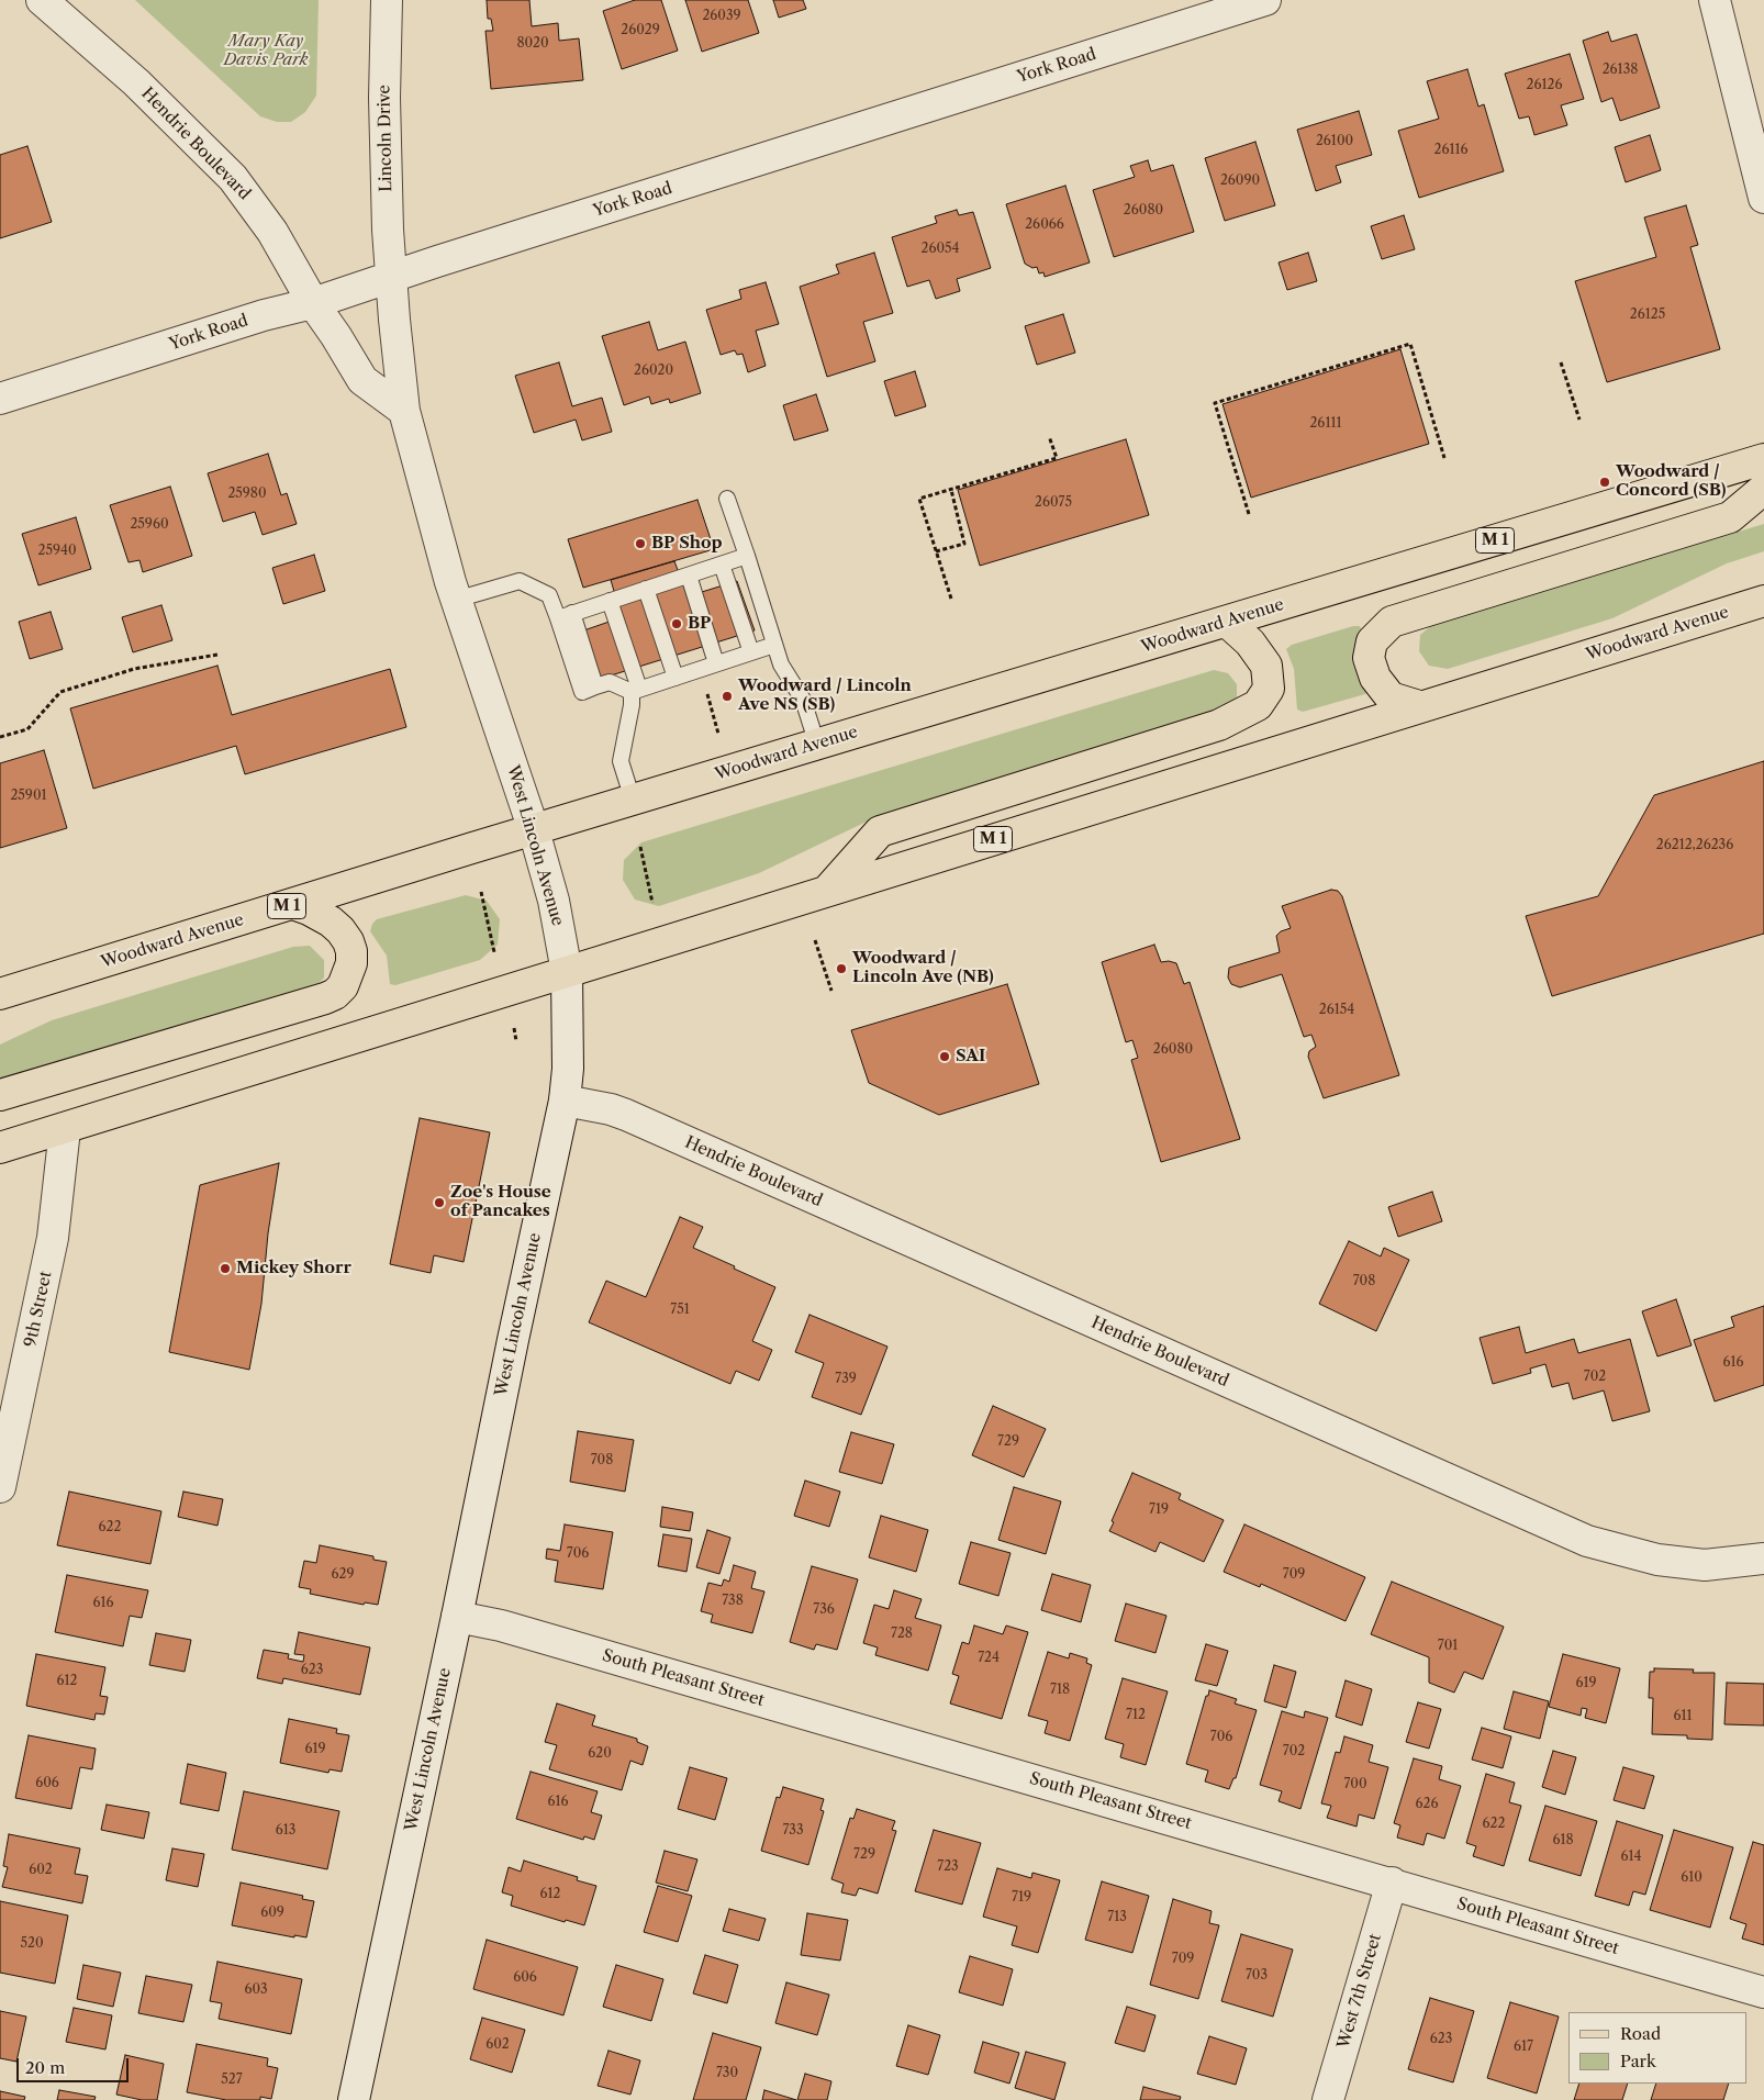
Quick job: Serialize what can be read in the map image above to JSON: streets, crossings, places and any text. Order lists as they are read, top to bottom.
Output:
{
  "streets": {
    "main road": ["M 1", "Woodward Avenue"],
    "street": [
      "York Road",
      "Lincoln Drive",
      "Hendrie Boulevard",
      "West Lincoln Avenue",
      "9th Street",
      "South Pleasant Street",
      "West 7th Street"
    ]
  },
  "crossings": [
    ["York Road", "Lincoln Drive"],
    ["York Road", "Hendrie Boulevard"],
    ["York Road", "West Lincoln Avenue"],
    ["Lincoln Drive", "West Lincoln Avenue"],
    ["Hendrie Boulevard", "West Lincoln Avenue"],
    ["M 1", "Woodward Avenue"],
    ["M 1", "9th Street"],
    ["Woodward Avenue", "West Lincoln Avenue"],
    ["Woodward Avenue", "9th Street"],
    ["West Lincoln Avenue", "South Pleasant Street"],
    ["South Pleasant Street", "West 7th Street"]
  ],
  "parks": ["Mary Kay Davis Park"],
  "places": [
    "Woodward / Concord (SB)",
    "BP Shop",
    "BP",
    "Woodward / Lincoln Ave NS (SB)",
    "Woodward / Lincoln Ave (NB)",
    "SAI",
    "Zoe's House of Pancakes",
    "Mickey Shorr"
  ],
  "house_numbers": [
    "26039",
    "26029",
    "8020",
    "26138",
    "26126",
    "26100",
    "26116",
    "26090",
    "26080",
    "26066",
    "26054",
    "26125",
    "26020",
    "26111",
    "25980",
    "26075",
    "25960",
    "25940",
    "25901",
    "26212,26236",
    "26154",
    "26080",
    "708",
    "751",
    "616",
    "702",
    "739",
    "729",
    "708",
    "719",
    "622",
    "706",
    "629",
    "709",
    "738",
    "616",
    "736",
    "728",
    "701",
    "724",
    "623",
    "612",
    "619",
    "718",
    "712",
    "611",
    "706",
    "619",
    "702",
    "620",
    "606",
    "700",
    "616",
    "626",
    "622",
    "613",
    "733",
    "618",
    "729",
    "614",
    "723",
    "602",
    "610",
    "612",
    "719",
    "609",
    "713",
    "520",
    "709",
    "703",
    "606",
    "603",
    "623",
    "602",
    "617",
    "730",
    "527"
  ],
  "legend": ["Road", "Park"],
  "scale_bar": "20 m"
}
